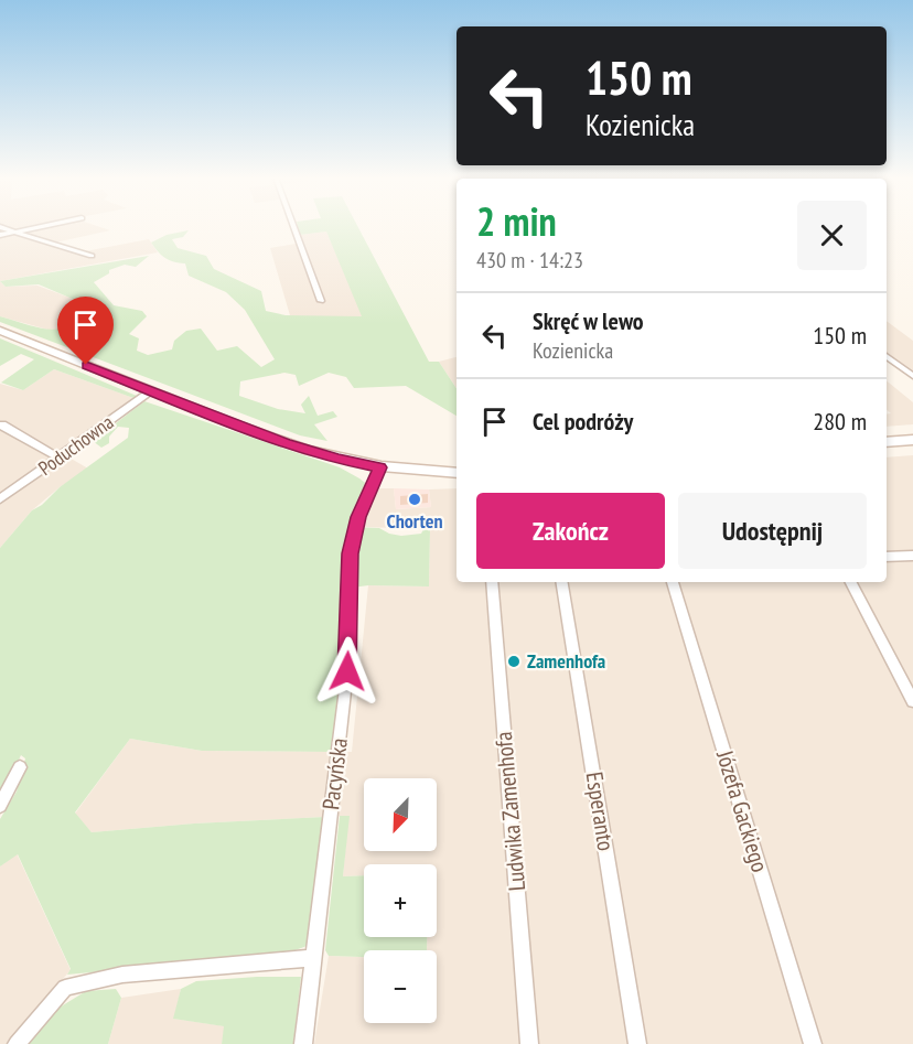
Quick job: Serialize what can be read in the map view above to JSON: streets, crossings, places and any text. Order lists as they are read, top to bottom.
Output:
{
  "streets": {
    "street": [
      "Poduchowna",
      "Pacyńska",
      "Ludwika Zamenhofa",
      "Esperanto",
      "Józefa Gackiego"
    ]
  },
  "places": ["Chorten", "Zamenhofa"],
  "north": "bottom left",
  "page": {
    "turn": ["150 m", "Kozienicka"],
    "heading": ["2 min", "430 m · 14:23"],
    "list": [
      {
        "name": "Skręć w lewo",
        "note": "Kozienicka",
        "value": "150 m"
      },
      {
        "name": "Cel podróży",
        "value": "280 m"
      }
    ],
    "buttons": ["Zakończ", "Udostępnij"],
    "map_buttons": ["+", "−"]
  }
}
